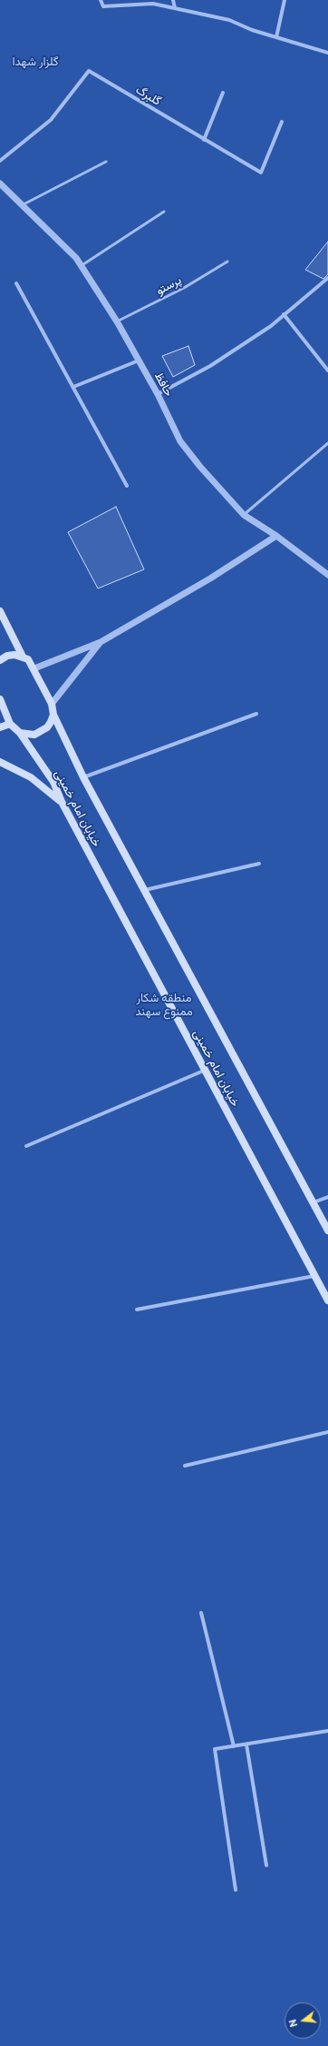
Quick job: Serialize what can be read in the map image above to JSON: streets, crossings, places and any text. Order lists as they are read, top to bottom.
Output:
{
  "streets": {
    "main road": ["خیابان امام خمینی"],
    "street": ["گلبرگ", "حافظ"],
    "lane": ["پرستو"]
  },
  "crossings": [
    ["پرستو", "حافظ"]
  ],
  "parks": ["گلزار شهدا", "منطقه شکار ممنوع سهند"],
  "north": "left"
}
